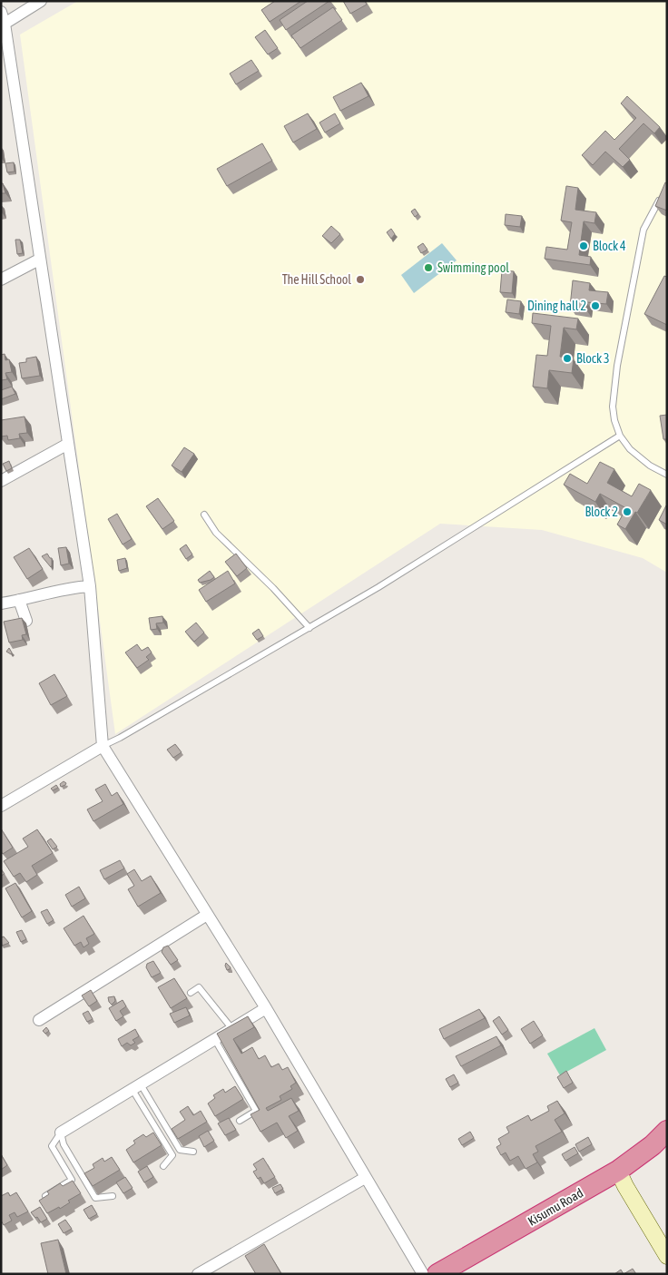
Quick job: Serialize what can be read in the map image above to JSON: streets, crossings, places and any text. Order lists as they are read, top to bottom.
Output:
{
  "streets": {
    "highway": ["Kisumu Road"]
  },
  "places": [
    "Block 4",
    "Swimming pool",
    "The Hill School",
    "Dining hall 2",
    "Block 3",
    "Block 2"
  ]
}
